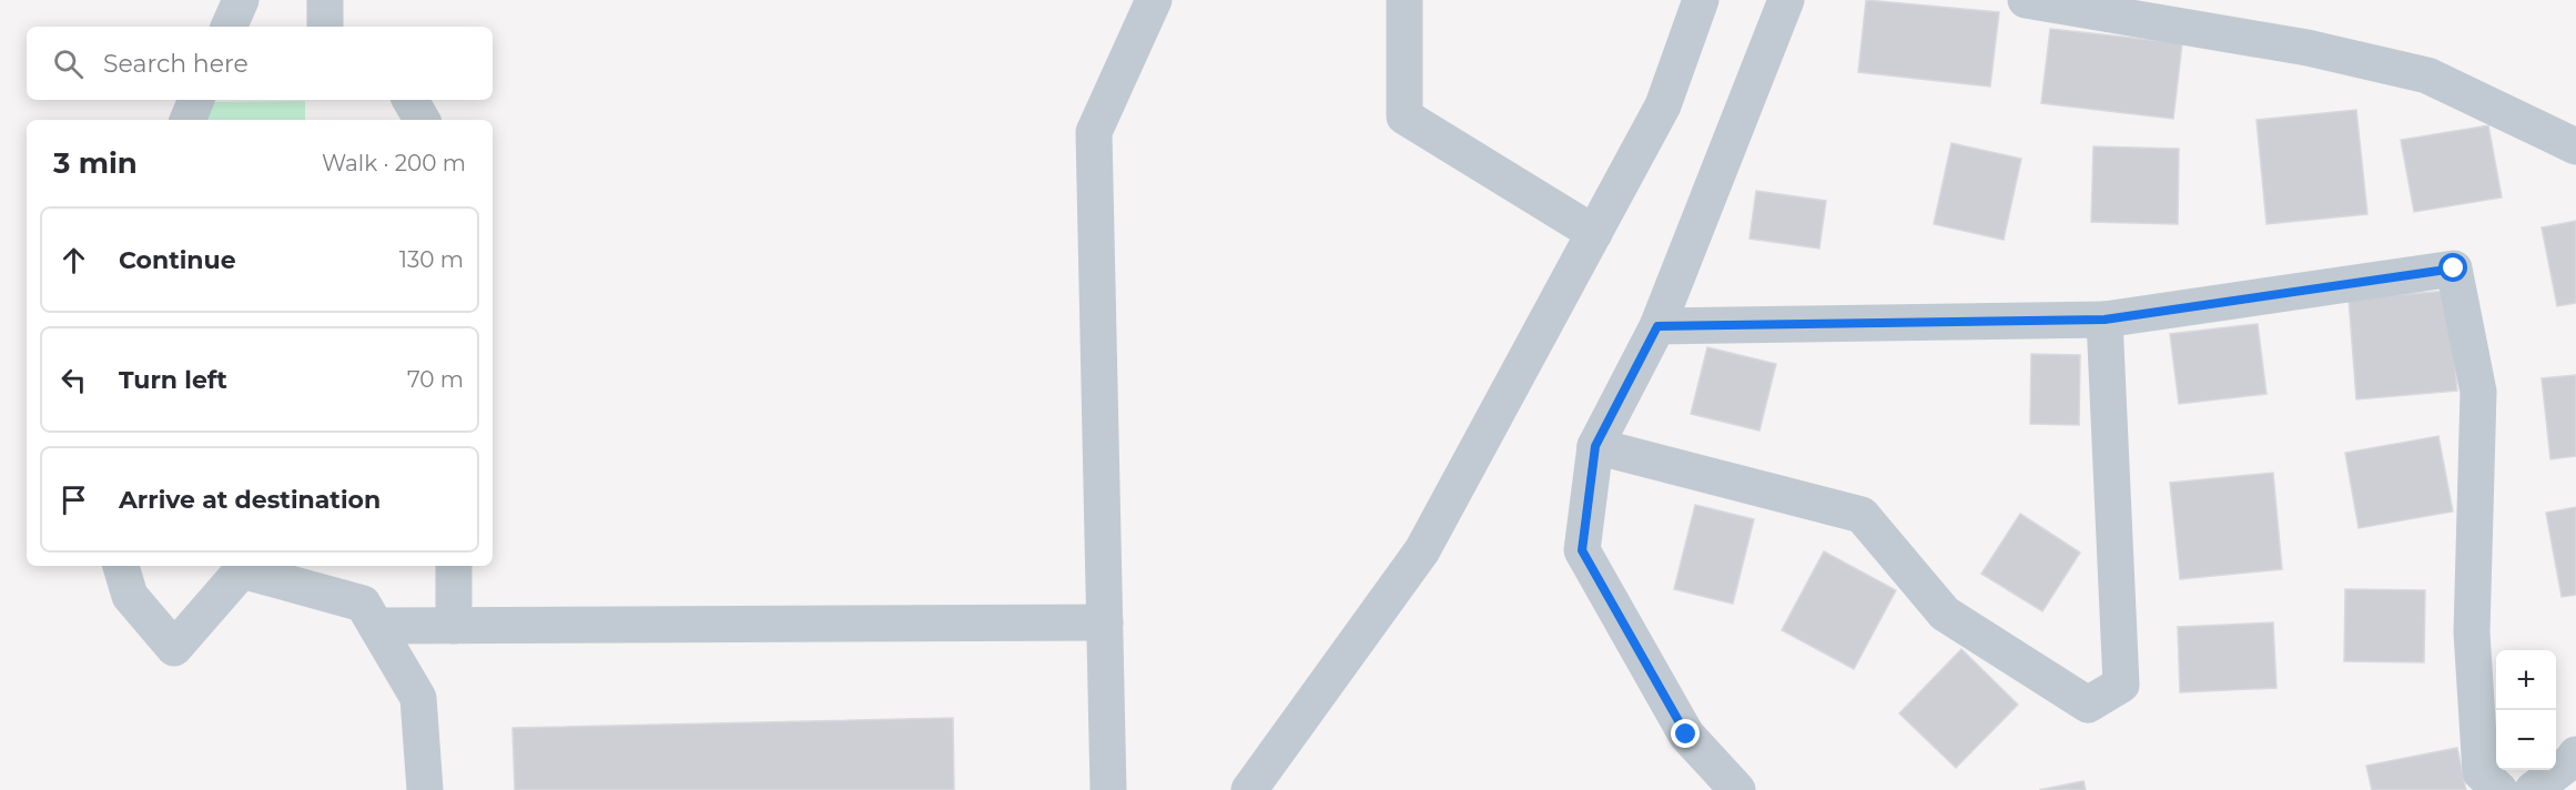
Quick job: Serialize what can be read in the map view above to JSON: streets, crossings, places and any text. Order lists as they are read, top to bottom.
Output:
{
  "page": {
    "search": "Search here",
    "heading": ["3 min", "Walk · 200 m"],
    "list": [
      ["Continue", "130 m"],
      ["Turn left", "70 m"],
      "Arrive at destination"
    ],
    "map_buttons": ["+", "−"]
  }
}
